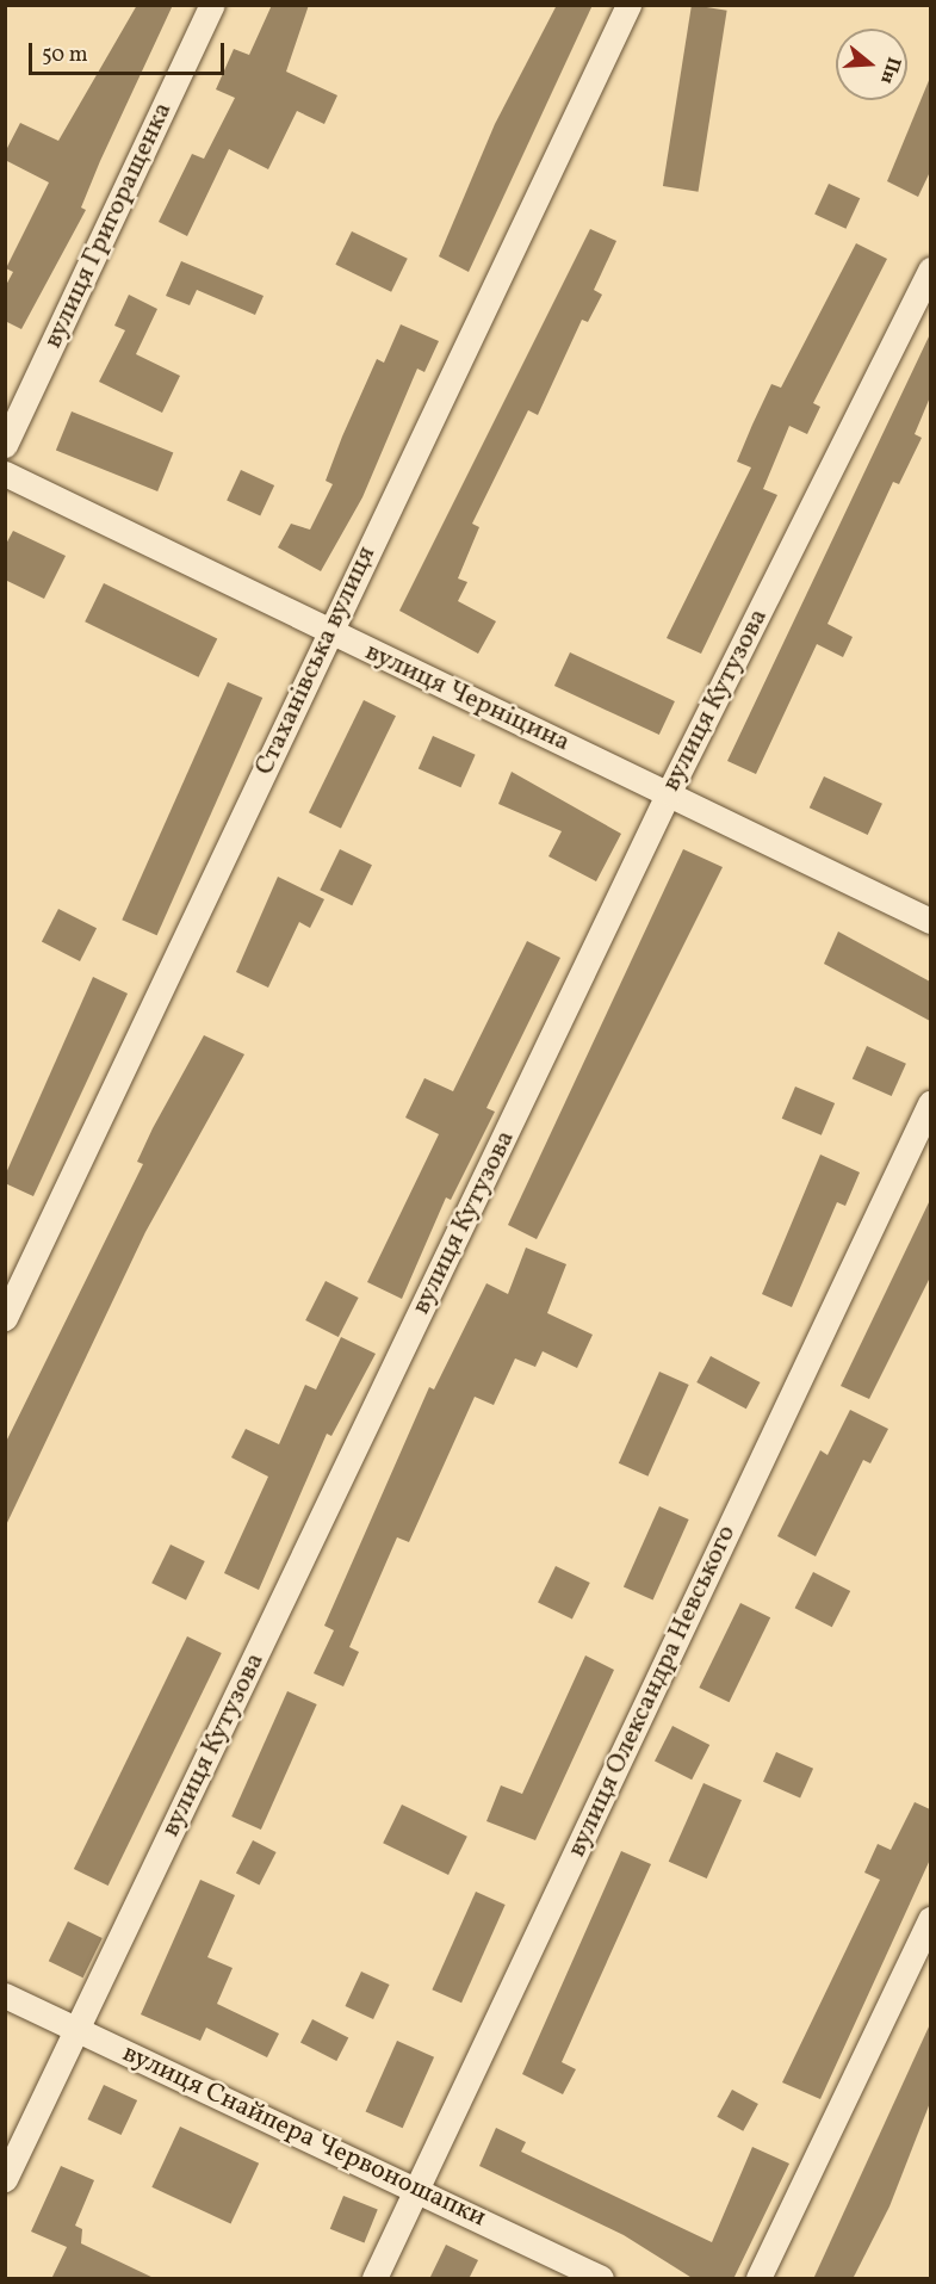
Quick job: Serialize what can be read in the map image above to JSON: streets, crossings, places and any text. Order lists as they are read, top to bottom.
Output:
{
  "streets": {
    "street": [
      "вулиця Григоращенка",
      "Стаханівська вулиця",
      "вулиця Черніцина",
      "вулиця Кутузова",
      "вулиця Олександра Невського",
      "вулиця Снайпера Червоношапки"
    ]
  },
  "crossings": [
    ["Стаханівська вулиця", "вулиця Черніцина"],
    ["вулиця Черніцина", "вулиця Кутузова"],
    ["вулиця Кутузова", "вулиця Снайпера Червоношапки"],
    ["вулиця Олександра Невського", "вулиця Снайпера Червоношапки"]
  ],
  "scale_bar": "50 m",
  "north": "right"
}
